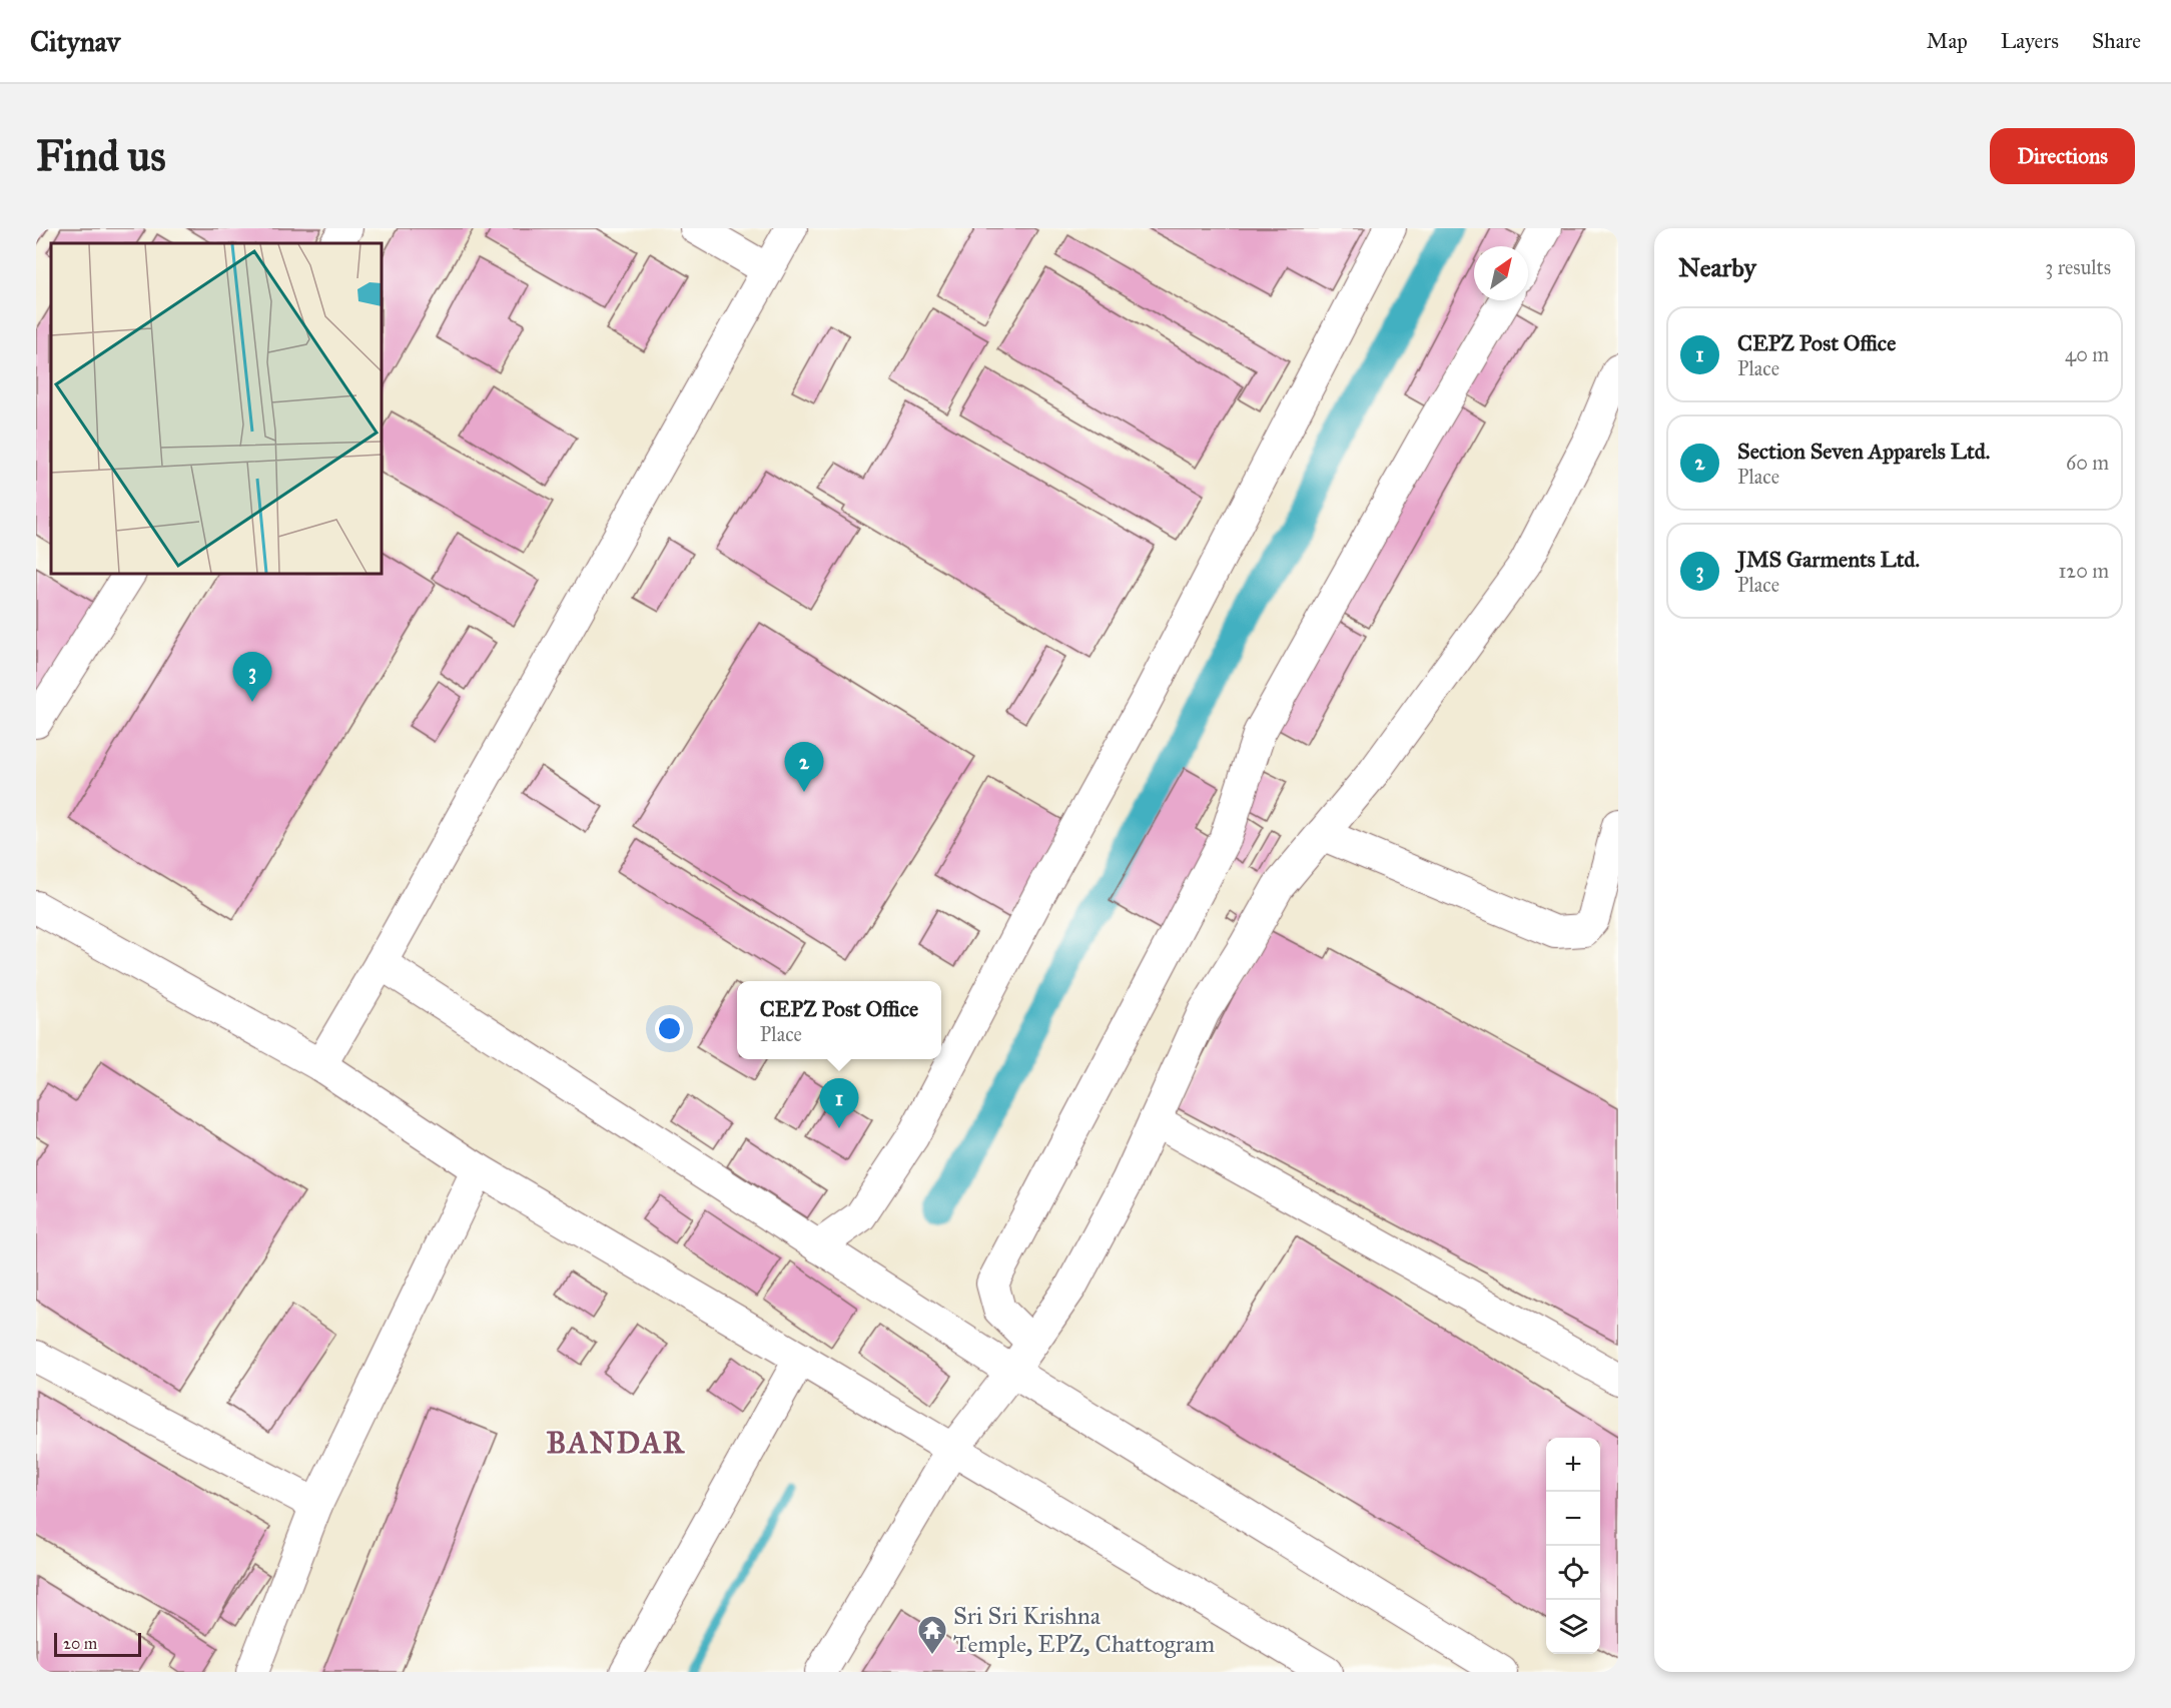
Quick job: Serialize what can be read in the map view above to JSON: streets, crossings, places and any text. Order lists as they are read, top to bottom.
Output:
{
  "districts": ["BANDAR"],
  "places": {
    "temple": ["Sri Sri Krishna Temple, EPZ, Chattogram"]
  },
  "scale_bar": "20 m",
  "north": "top right",
  "page": {
    "header": "Citynav",
    "nav": ["Map", "Layers", "Share"],
    "buttons": "Directions",
    "title": "Find us",
    "heading": ["Nearby", "3 results"],
    "list": [
      {
        "mark": "1",
        "name": "CEPZ Post Office",
        "note": "Place",
        "value": "40 m"
      },
      {
        "mark": "2",
        "name": "Section Seven Apparels Ltd.",
        "note": "Place",
        "value": "60 m"
      },
      {
        "mark": "3",
        "name": "JMS Garments Ltd.",
        "note": "Place",
        "value": "120 m"
      }
    ],
    "pins": ["3", "2", "1"],
    "popup": ["CEPZ Post Office", "Place"],
    "map_buttons": ["+", "−"],
    "scale": "20 m"
  }
}
